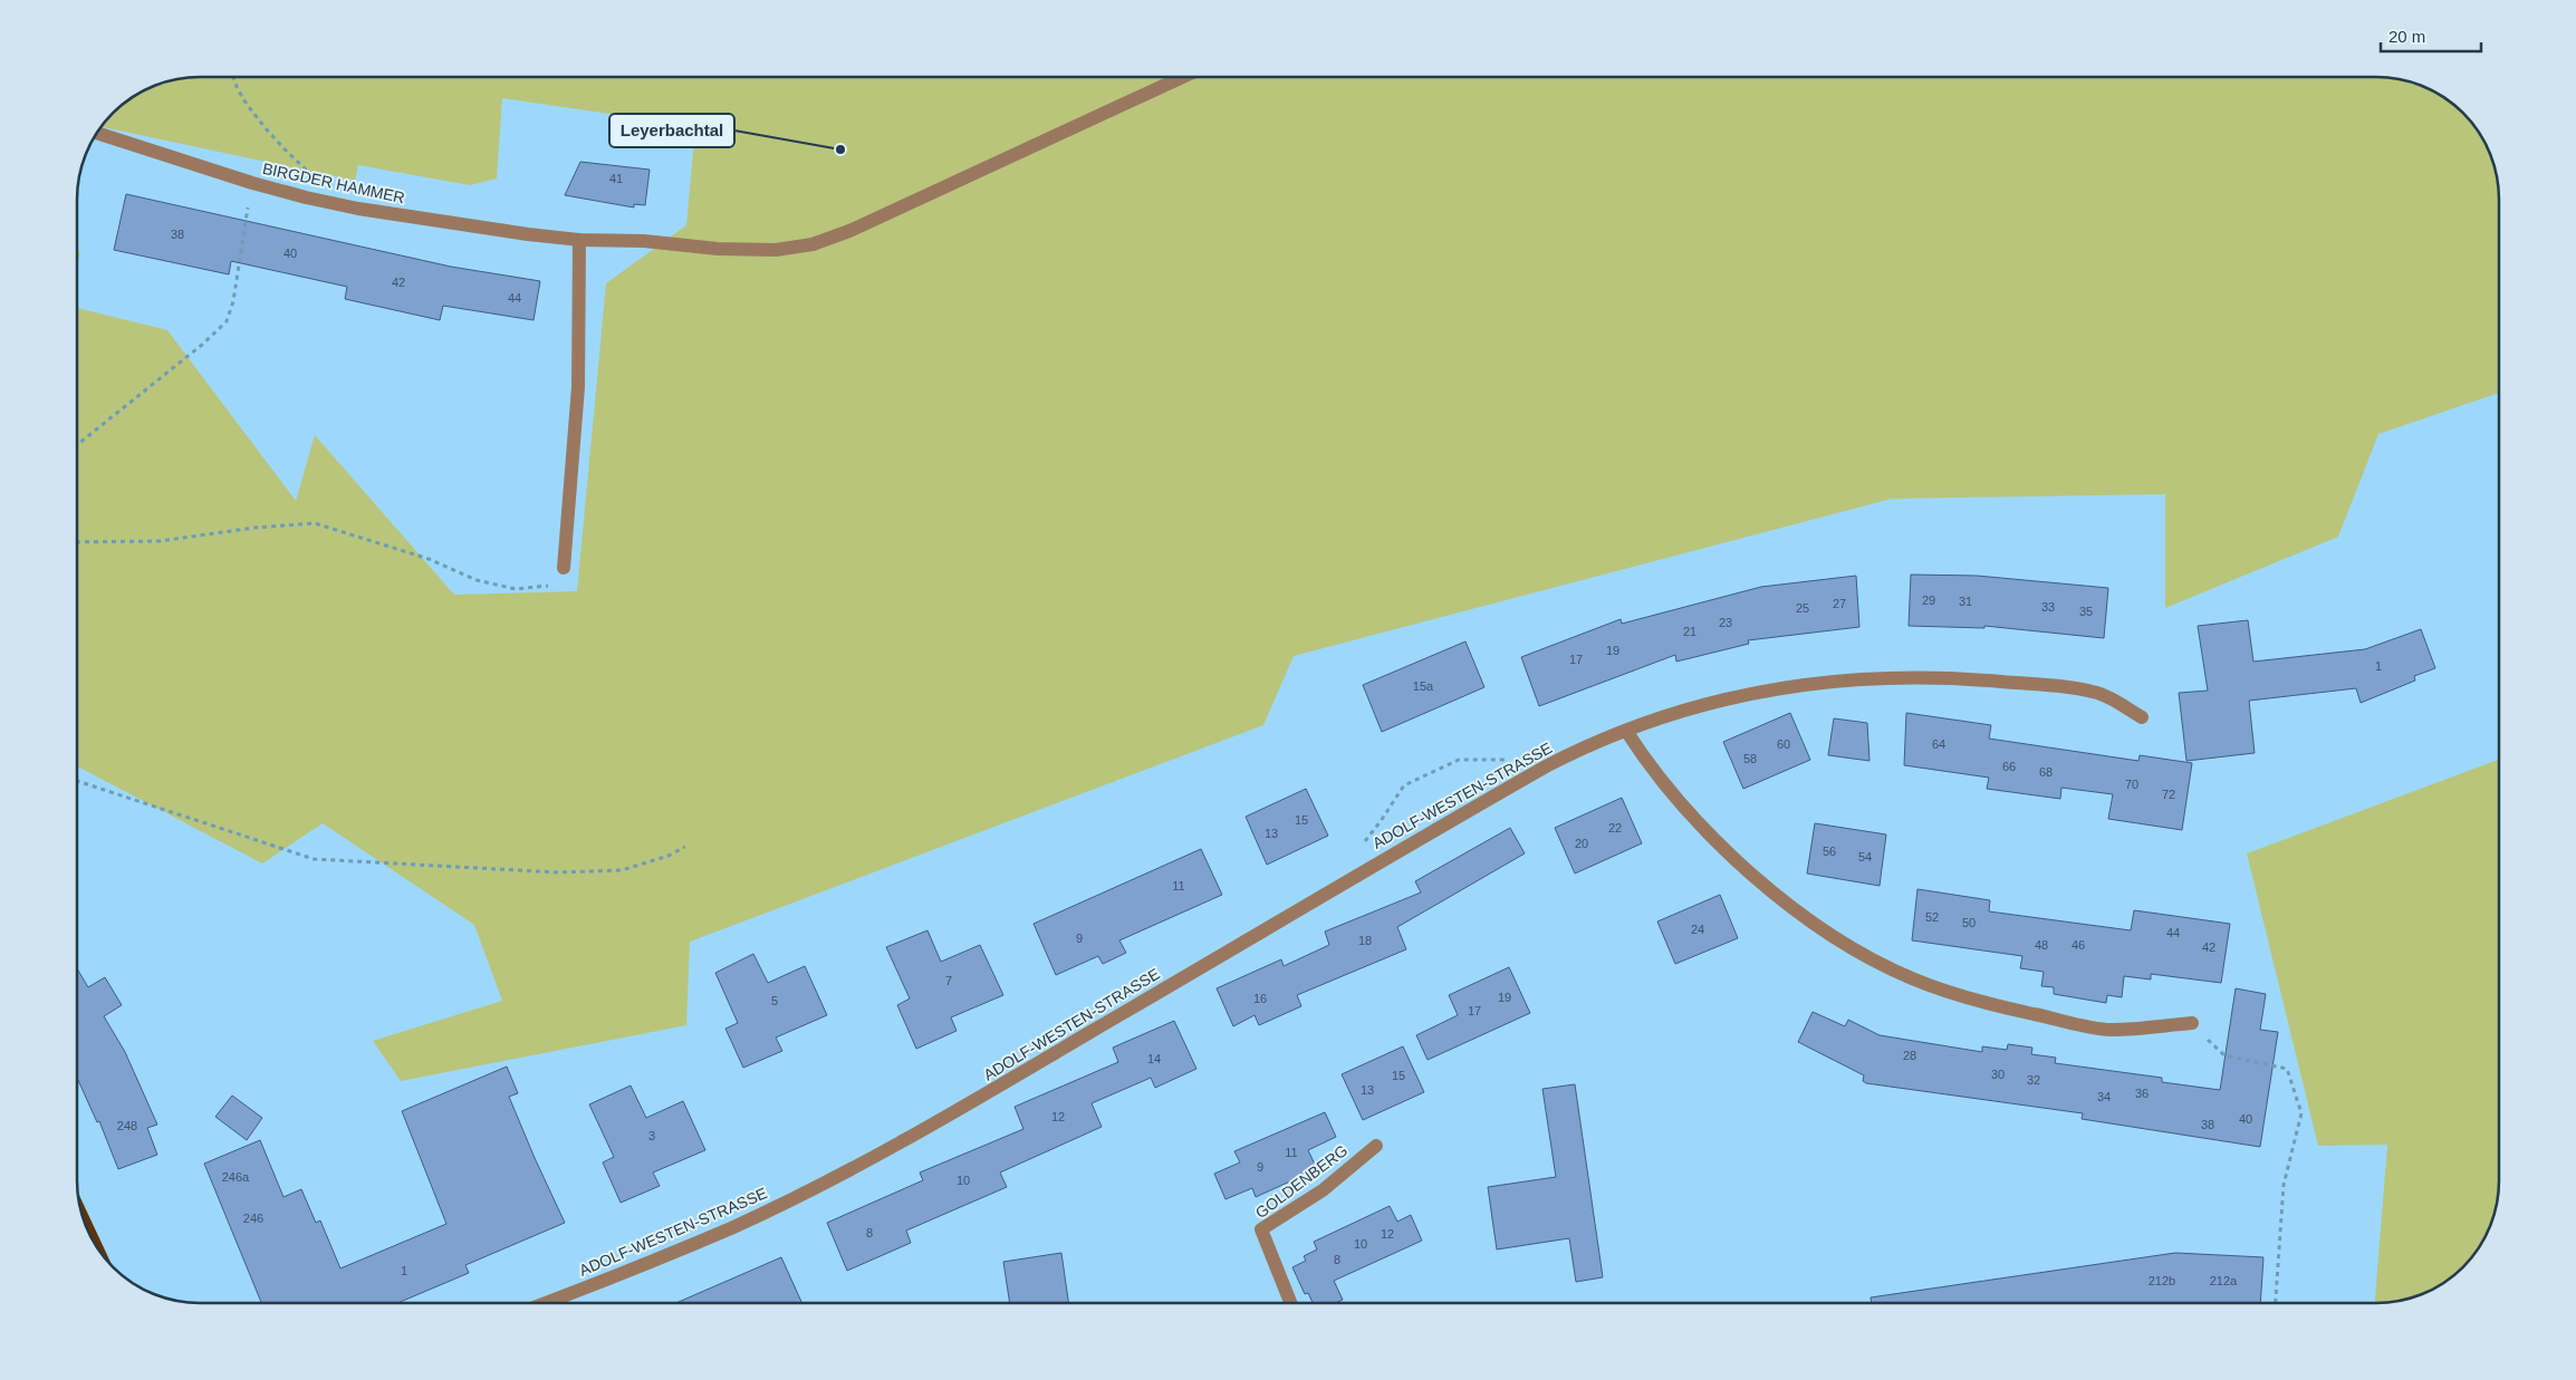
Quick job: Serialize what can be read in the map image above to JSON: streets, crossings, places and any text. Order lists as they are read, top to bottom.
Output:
{
  "streets": {
    "street": ["BIRGDER HAMMER", "ADOLF-WESTEN-STRASSE", "GOLDENBERG"]
  },
  "places": ["Leyerbachtal"],
  "house_numbers": [
    "41",
    "38",
    "40",
    "42",
    "44",
    "29",
    "31",
    "27",
    "33",
    "25",
    "35",
    "23",
    "21",
    "19",
    "17",
    "1",
    "15a",
    "60",
    "64",
    "58",
    "66",
    "68",
    "70",
    "72",
    "15",
    "22",
    "13",
    "20",
    "56",
    "54",
    "11",
    "52",
    "50",
    "24",
    "44",
    "9",
    "18",
    "48",
    "46",
    "42",
    "7",
    "19",
    "16",
    "5",
    "17",
    "28",
    "14",
    "30",
    "15",
    "32",
    "13",
    "36",
    "34",
    "12",
    "40",
    "38",
    "248",
    "3",
    "11",
    "9",
    "246a",
    "10",
    "246",
    "8",
    "12",
    "10",
    "8",
    "1",
    "212b",
    "212a"
  ],
  "scale_bar": "20 m"
}
